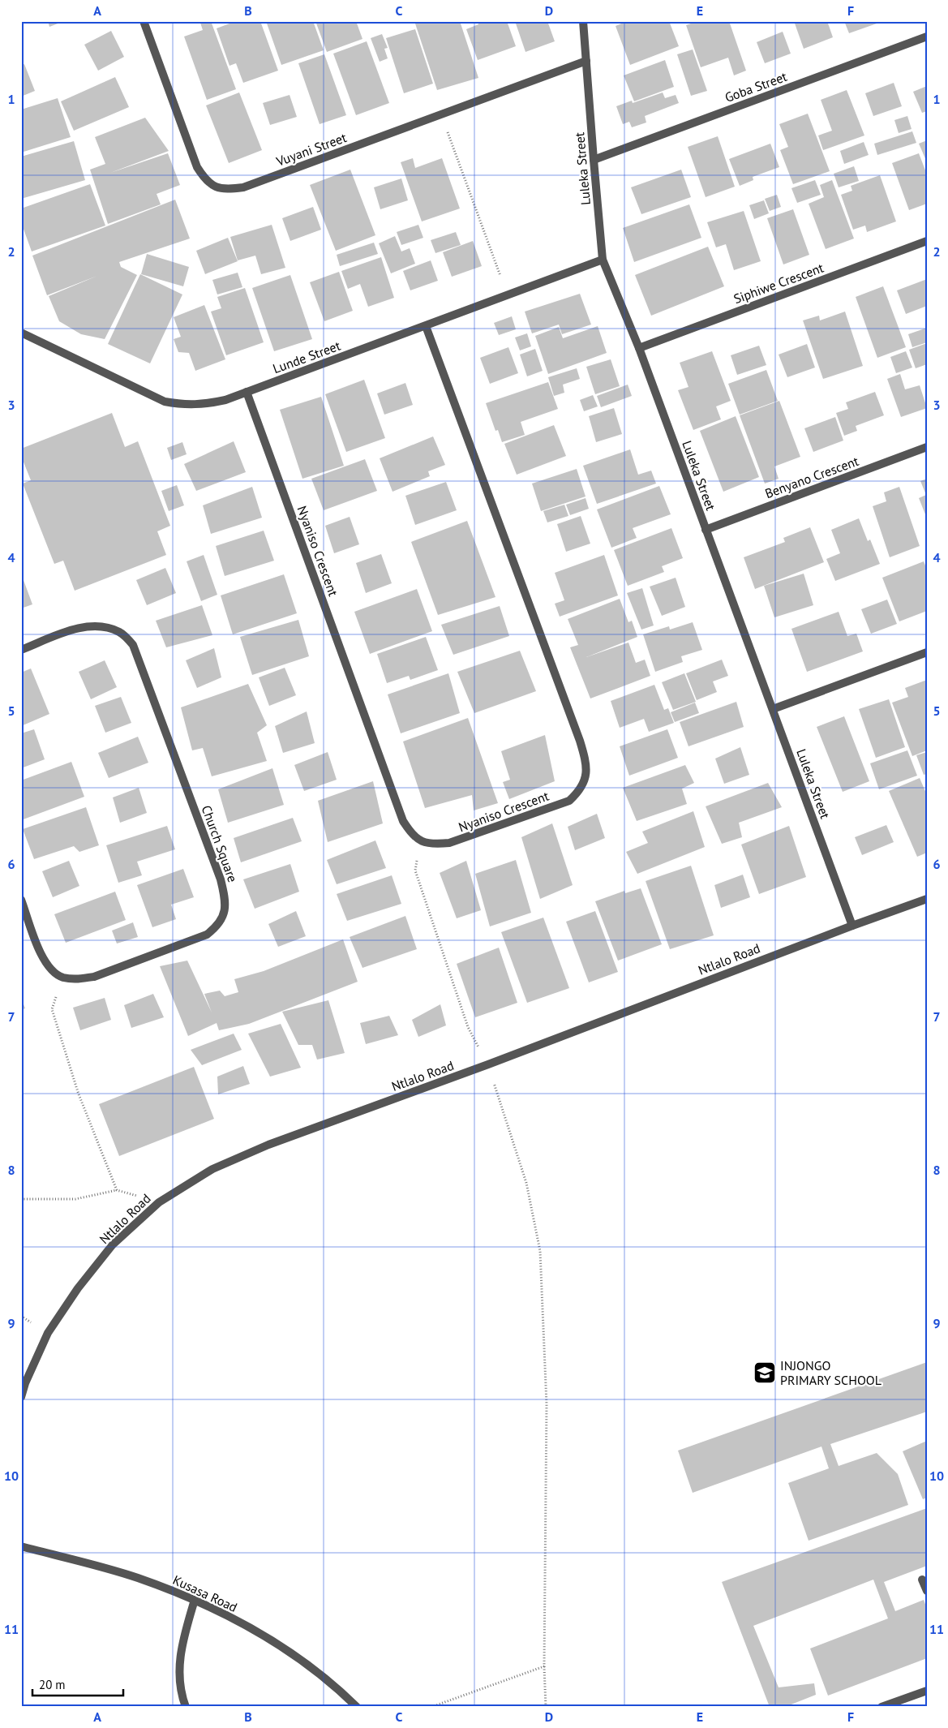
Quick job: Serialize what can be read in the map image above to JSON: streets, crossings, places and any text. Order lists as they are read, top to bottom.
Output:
{
  "streets": {
    "street": [
      "Goba Street",
      "Vuyani Street",
      "Luleka Street",
      "Siphiwe Crescent",
      "Lunde Street",
      "Benyano Crescent",
      "Nyaniso Crescent",
      "Church Square",
      "Ntlalo Road",
      "Kusasa Road"
    ]
  },
  "crossings": [
    ["Goba Street", "Luleka Street"],
    ["Vuyani Street", "Luleka Street"],
    ["Luleka Street", "Siphiwe Crescent"],
    ["Luleka Street", "Lunde Street"],
    ["Luleka Street", "Benyano Crescent"],
    ["Luleka Street", "Ntlalo Road"],
    ["Lunde Street", "Nyaniso Crescent"]
  ],
  "places": {
    "school or university": ["INJONGO PRIMARY SCHOOL"]
  },
  "scale_bar": "20 m",
  "grid": {
    "columns": [
      "A",
      "B",
      "C",
      "D",
      "E",
      "F"
    ],
    "rows": [
      "1",
      "2",
      "3",
      "4",
      "5",
      "6",
      "7",
      "8",
      "9",
      "10",
      "11"
    ]
  }
}
